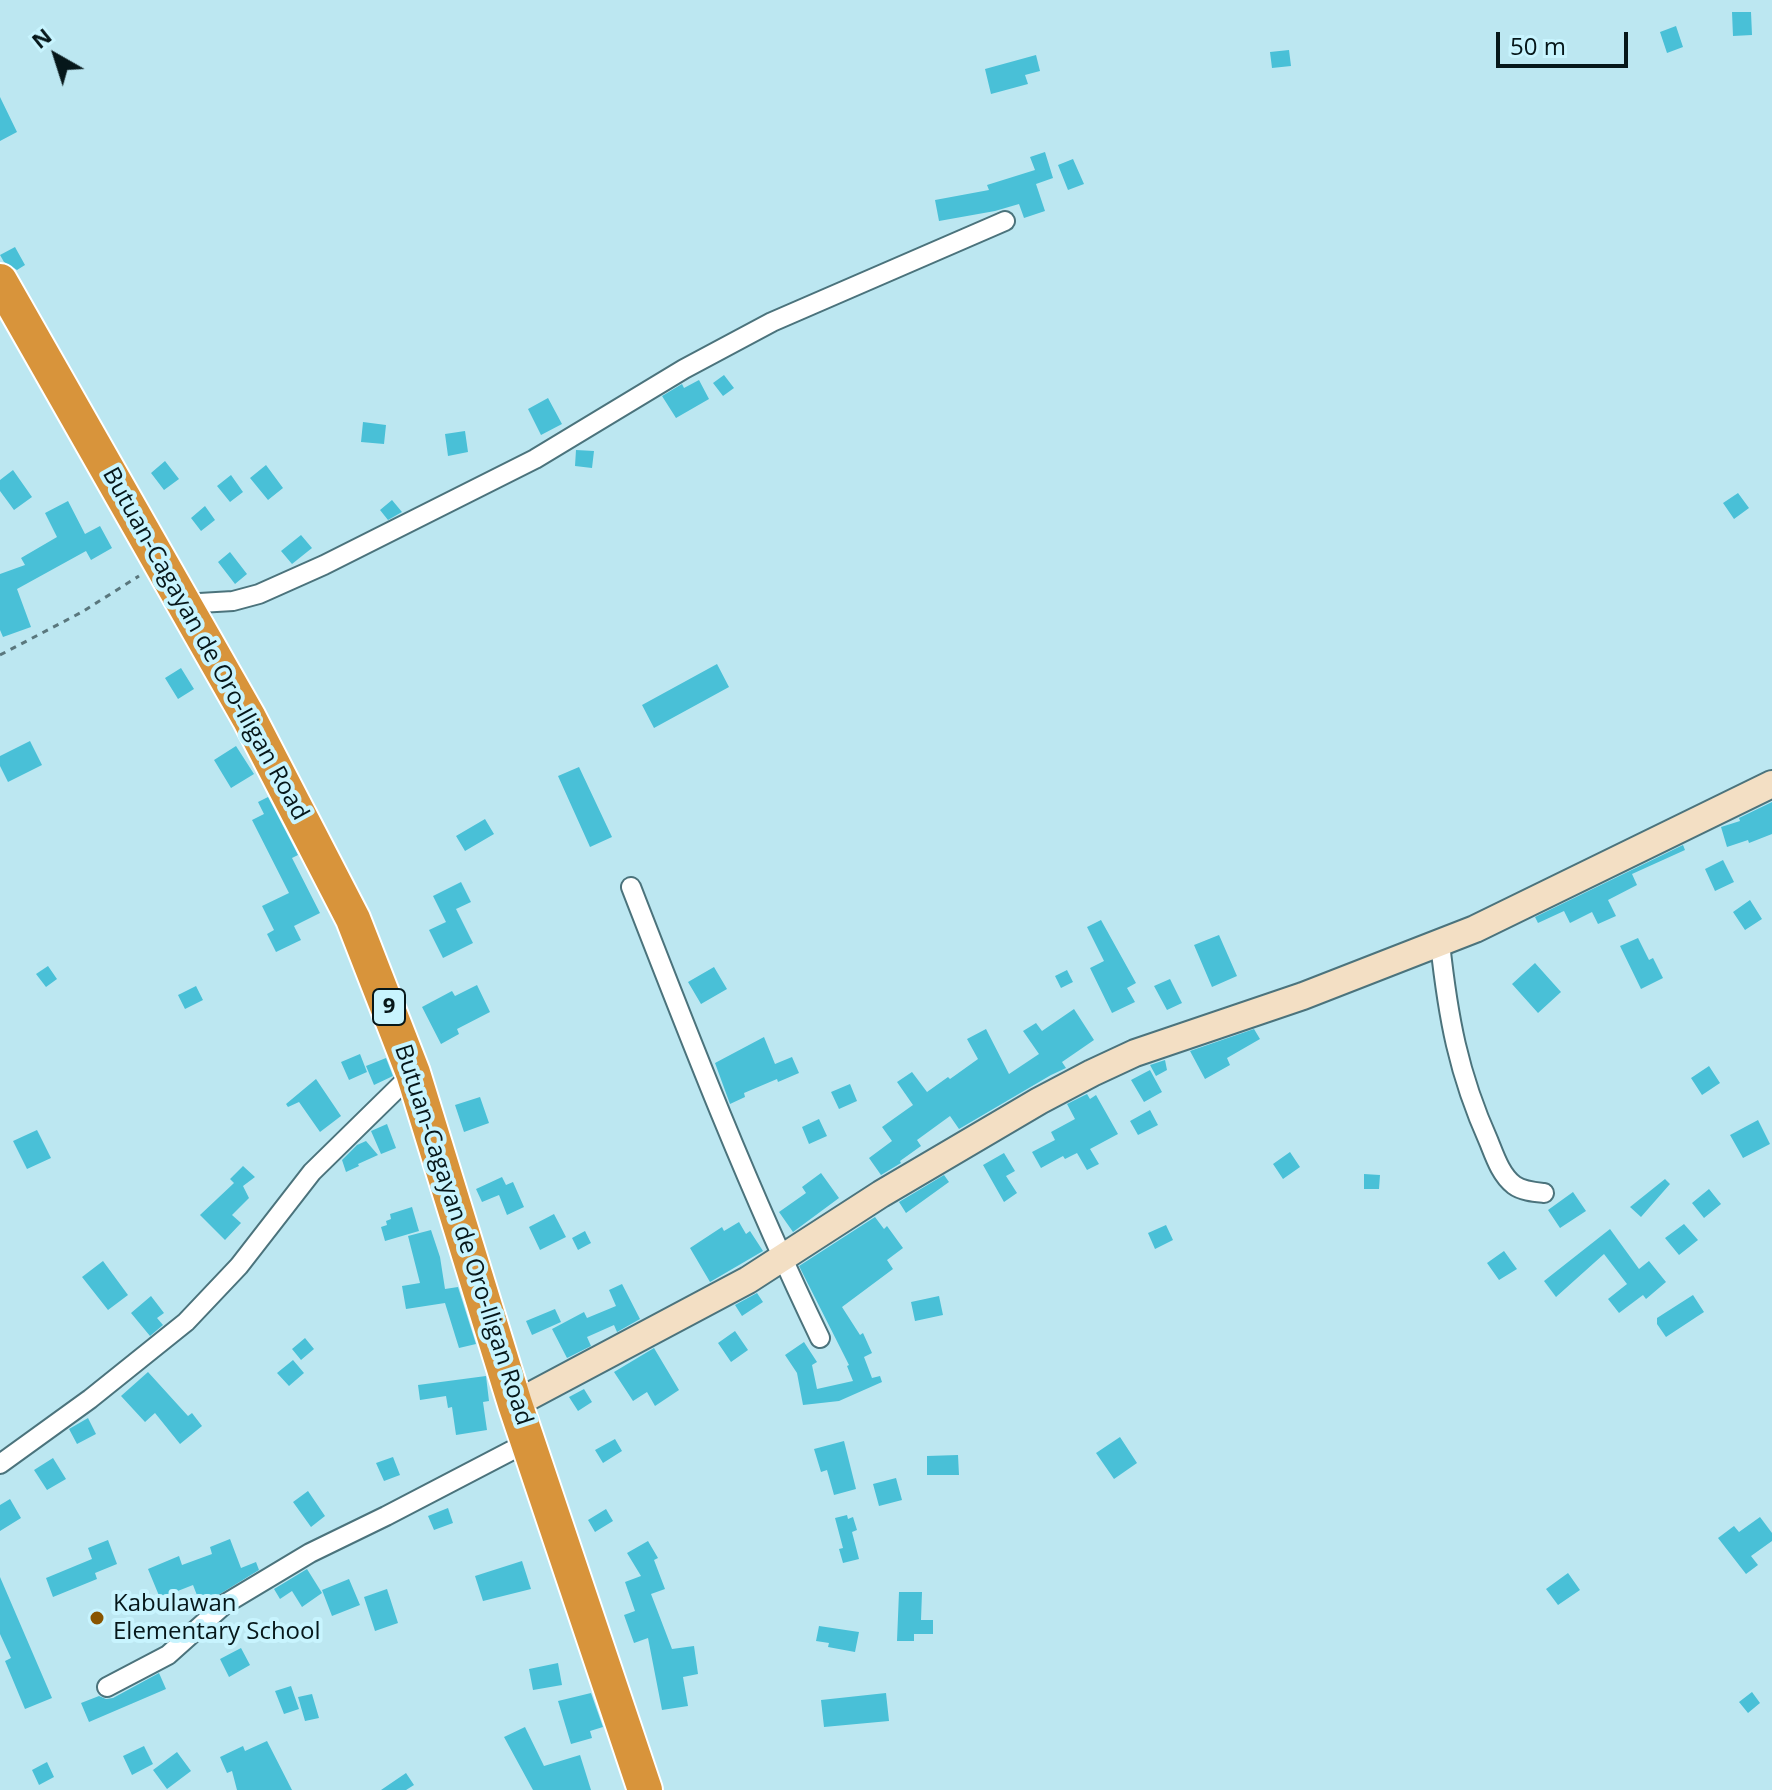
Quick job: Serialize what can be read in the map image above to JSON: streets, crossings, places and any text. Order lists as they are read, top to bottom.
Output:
{
  "streets": {
    "highway": ["Butuan-Cagayan de Oro-Iligan Road", "9"]
  },
  "places": ["Kabulawan Elementary School"],
  "scale_bar": "50 m",
  "north": "top left"
}
